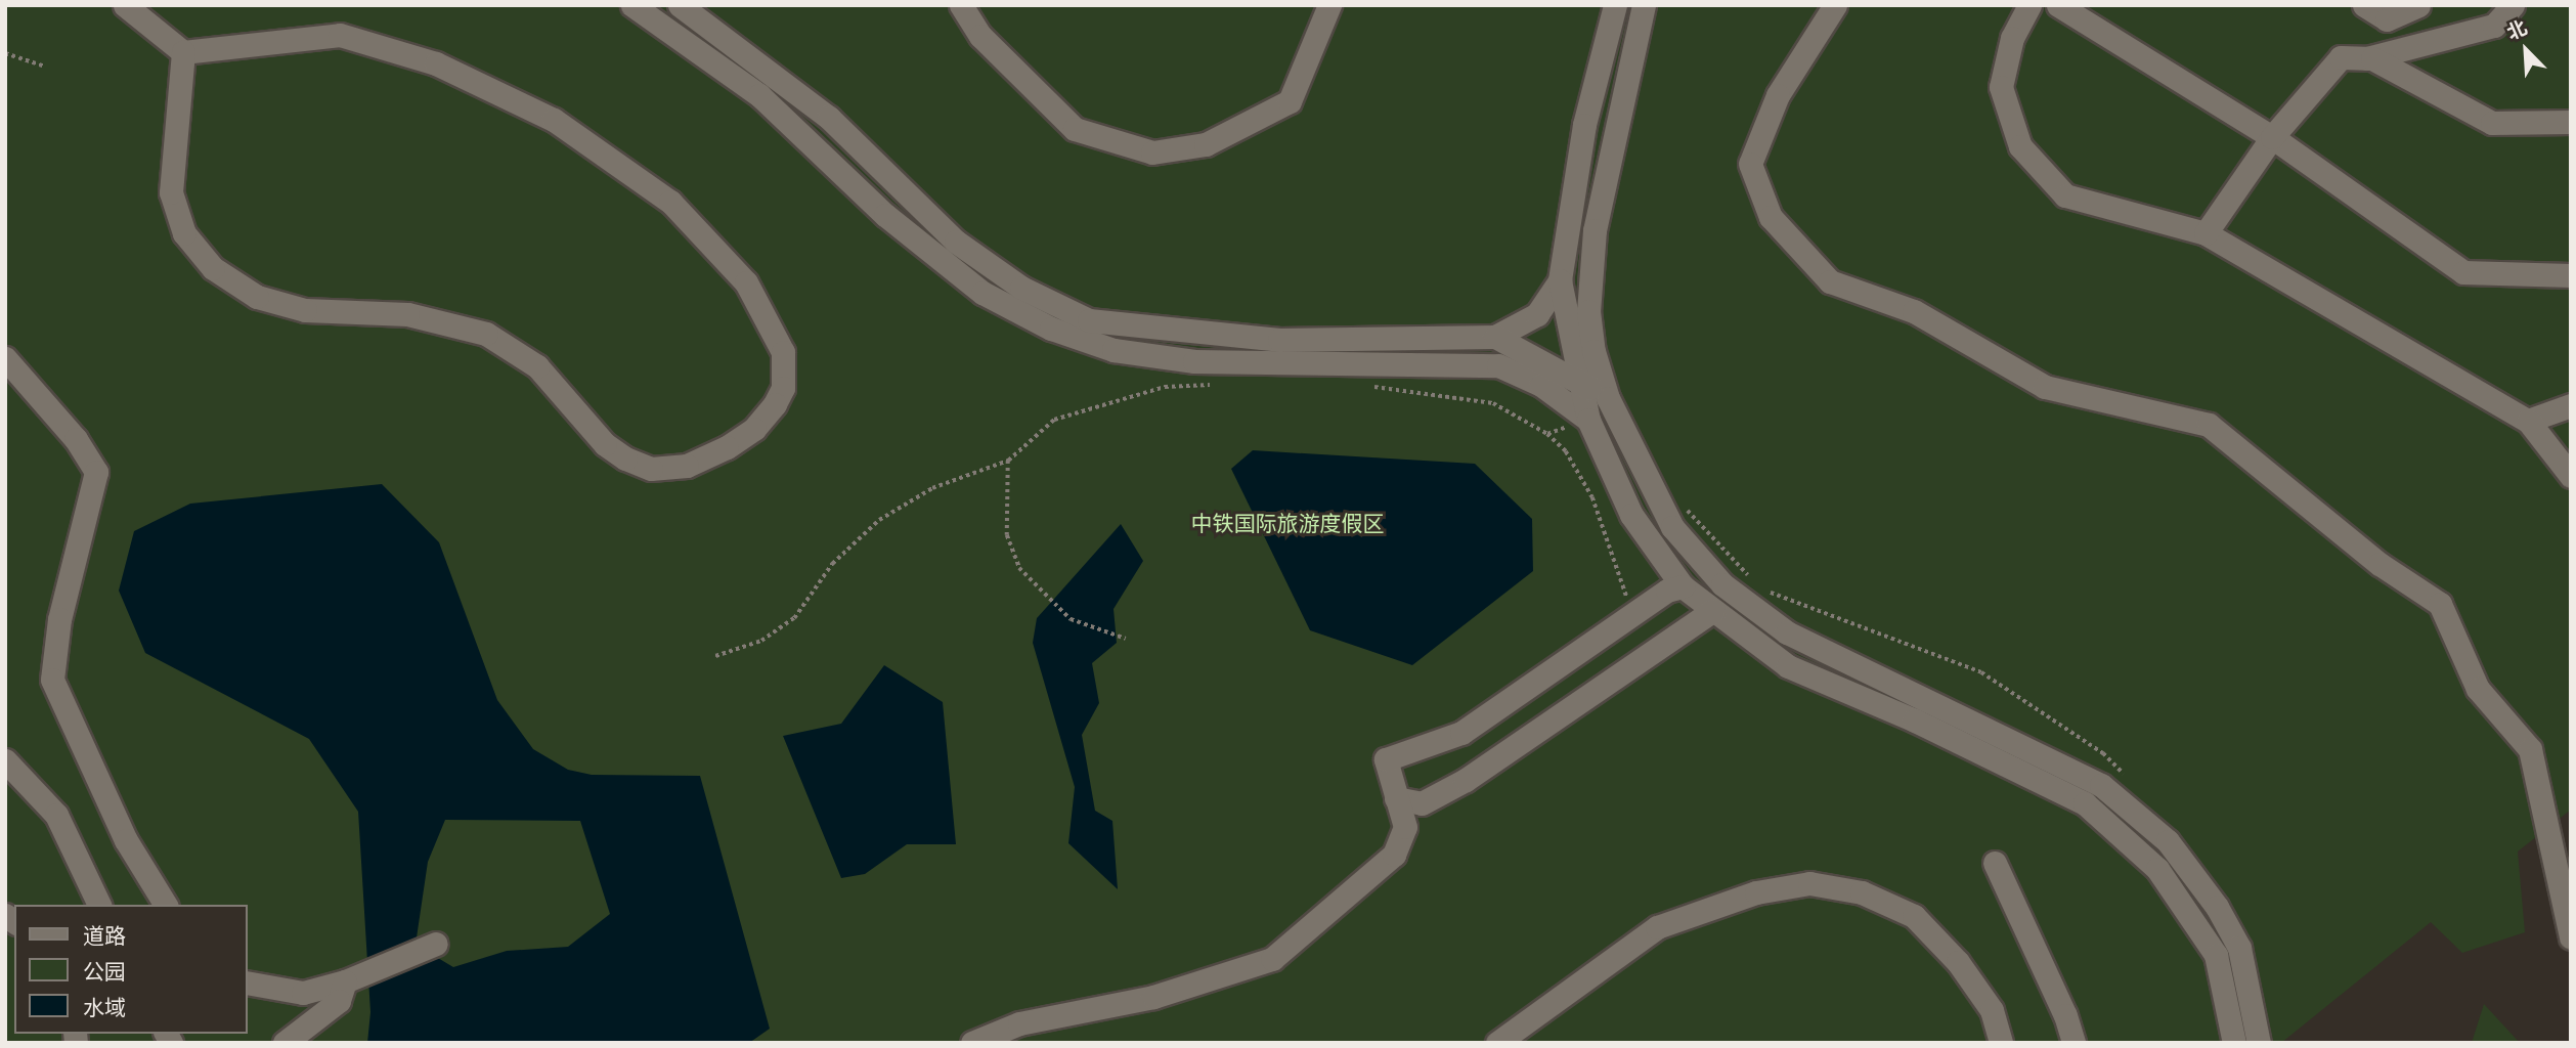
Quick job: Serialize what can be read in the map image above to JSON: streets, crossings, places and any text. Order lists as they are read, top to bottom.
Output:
{
  "parks": ["中铁国际旅游度假区"],
  "legend": ["道路", "公园", "水域"],
  "north": "top left"
}
